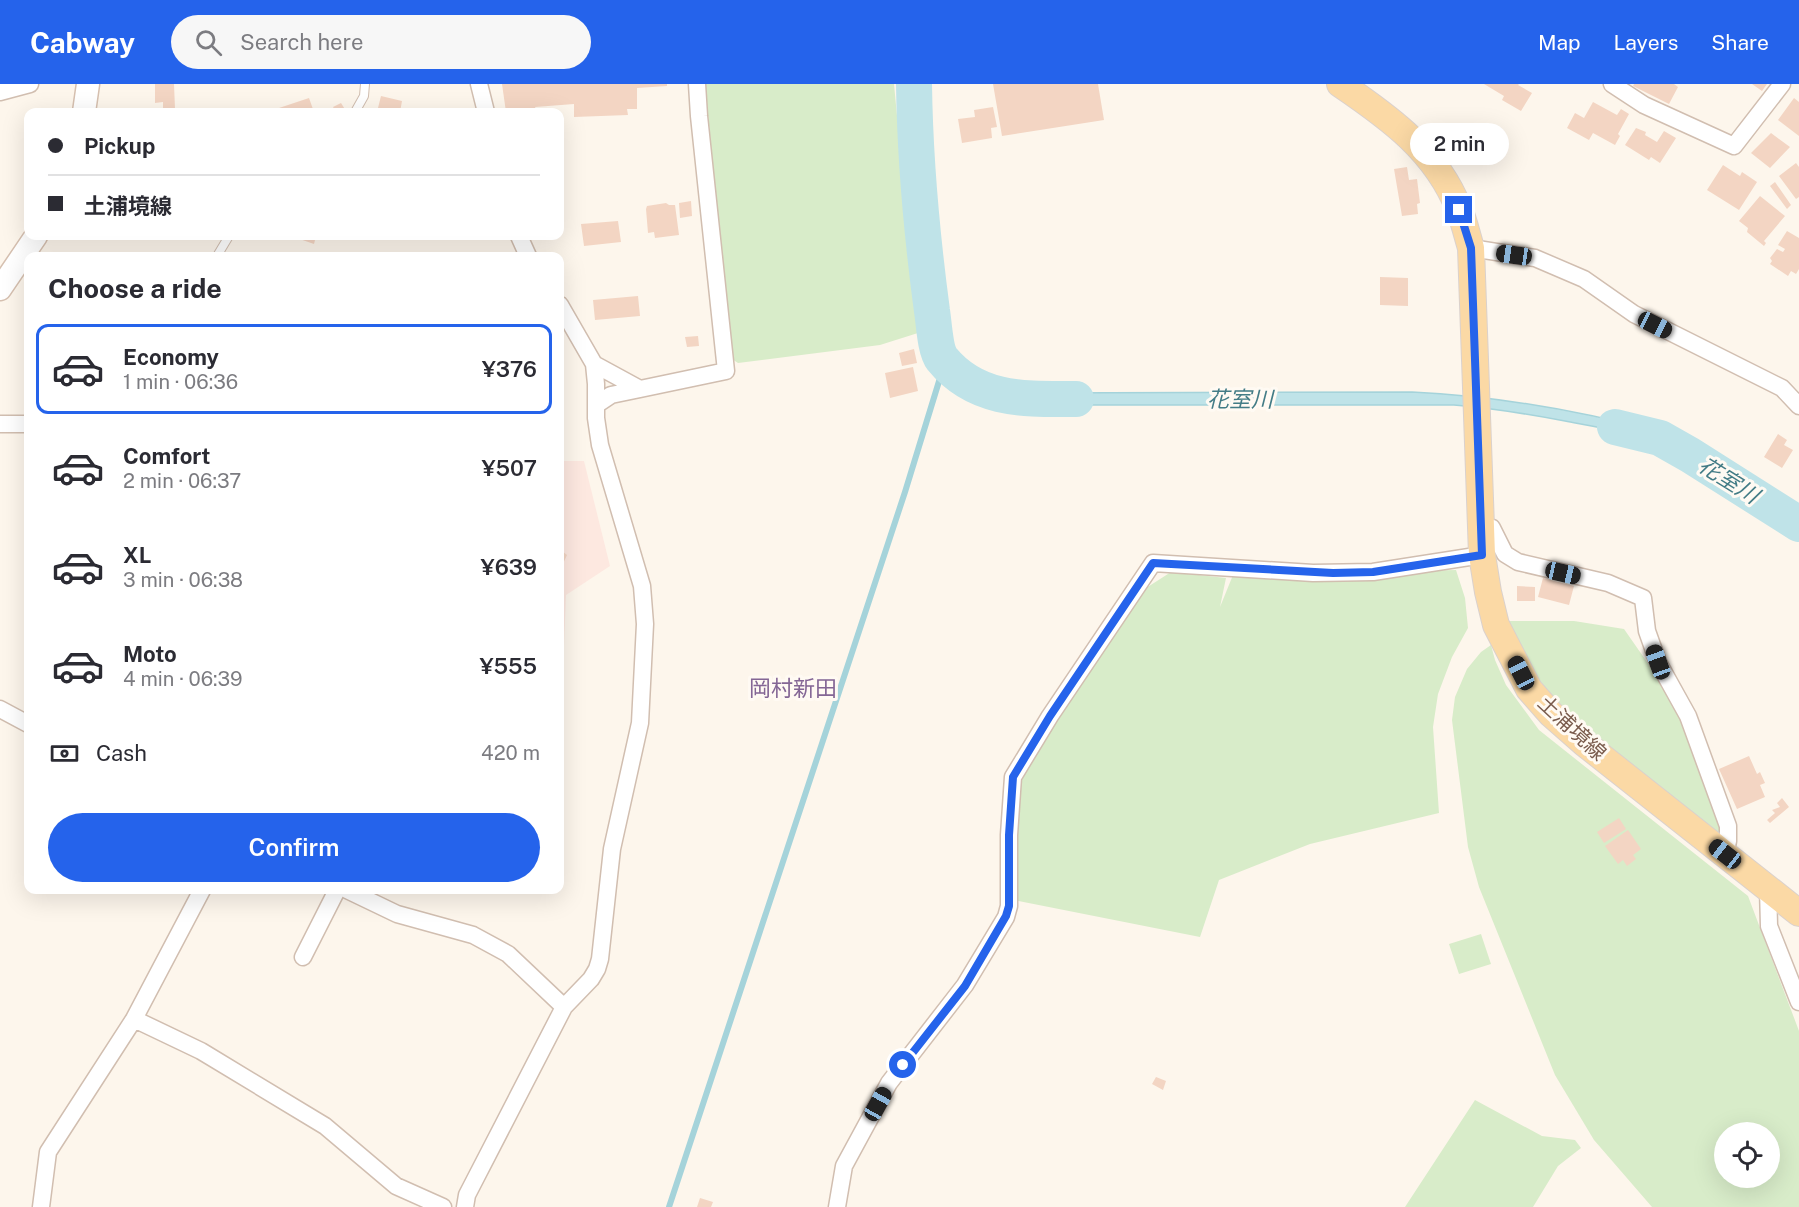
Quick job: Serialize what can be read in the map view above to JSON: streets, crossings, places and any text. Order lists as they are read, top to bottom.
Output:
{
  "streets": {
    "main road": ["土浦境線"]
  },
  "districts": ["岡村新田"],
  "water": ["花室川"],
  "page": {
    "header": "Cabway",
    "search": "Search here",
    "nav": ["Map", "Layers", "Share"],
    "banner": ["Pickup", "土浦境線"],
    "bubble": "2 min",
    "heading": "Choose a ride",
    "list": [
      {
        "name": "Economy",
        "note": "1 min · 06:36",
        "value": "¥376"
      },
      {
        "name": "Comfort",
        "note": "2 min · 06:37",
        "value": "¥507"
      },
      {
        "name": "XL",
        "note": "3 min · 06:38",
        "value": "¥639"
      },
      {
        "name": "Moto",
        "note": "4 min · 06:39",
        "value": "¥555"
      }
    ],
    "pay": ["Cash", "420 m"],
    "buttons": "Confirm"
  }
}
